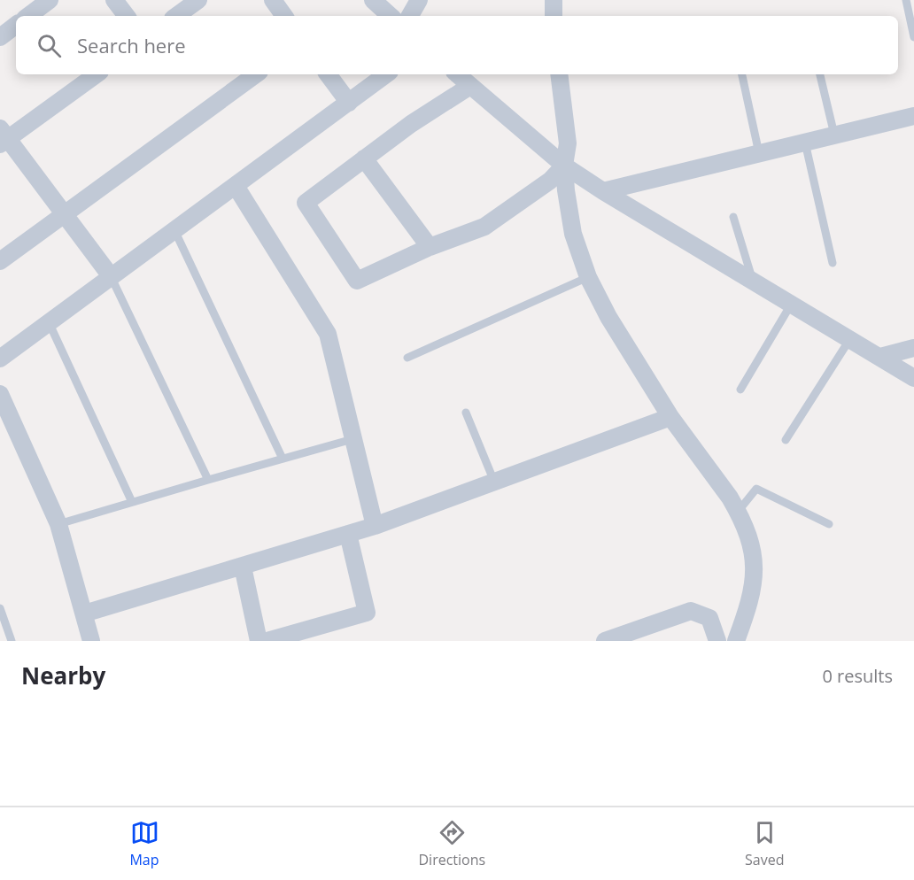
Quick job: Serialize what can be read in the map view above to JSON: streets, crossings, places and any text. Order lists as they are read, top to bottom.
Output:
{
  "page": {
    "search": "Search here",
    "heading": ["Nearby", "0 results"],
    "nav": ["Map", "Directions", "Saved"]
  }
}
